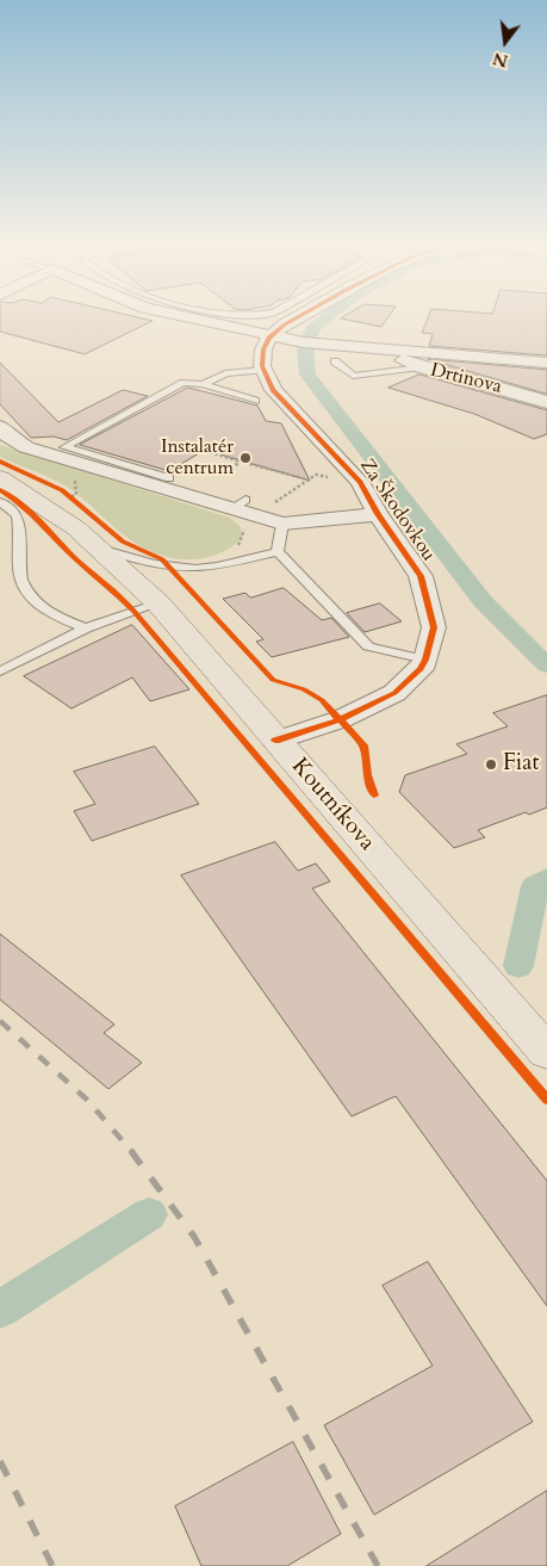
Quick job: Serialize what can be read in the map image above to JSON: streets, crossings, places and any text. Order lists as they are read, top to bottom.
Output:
{
  "streets": {
    "main road": ["Koutníkova"],
    "street": ["Drtinova", "Za Škodovkou"]
  },
  "crossings": [
    ["Za Škodovkou", "Koutníkova"]
  ],
  "places": ["Instalatér centrum", "Fiat"],
  "north": "bottom"
}
